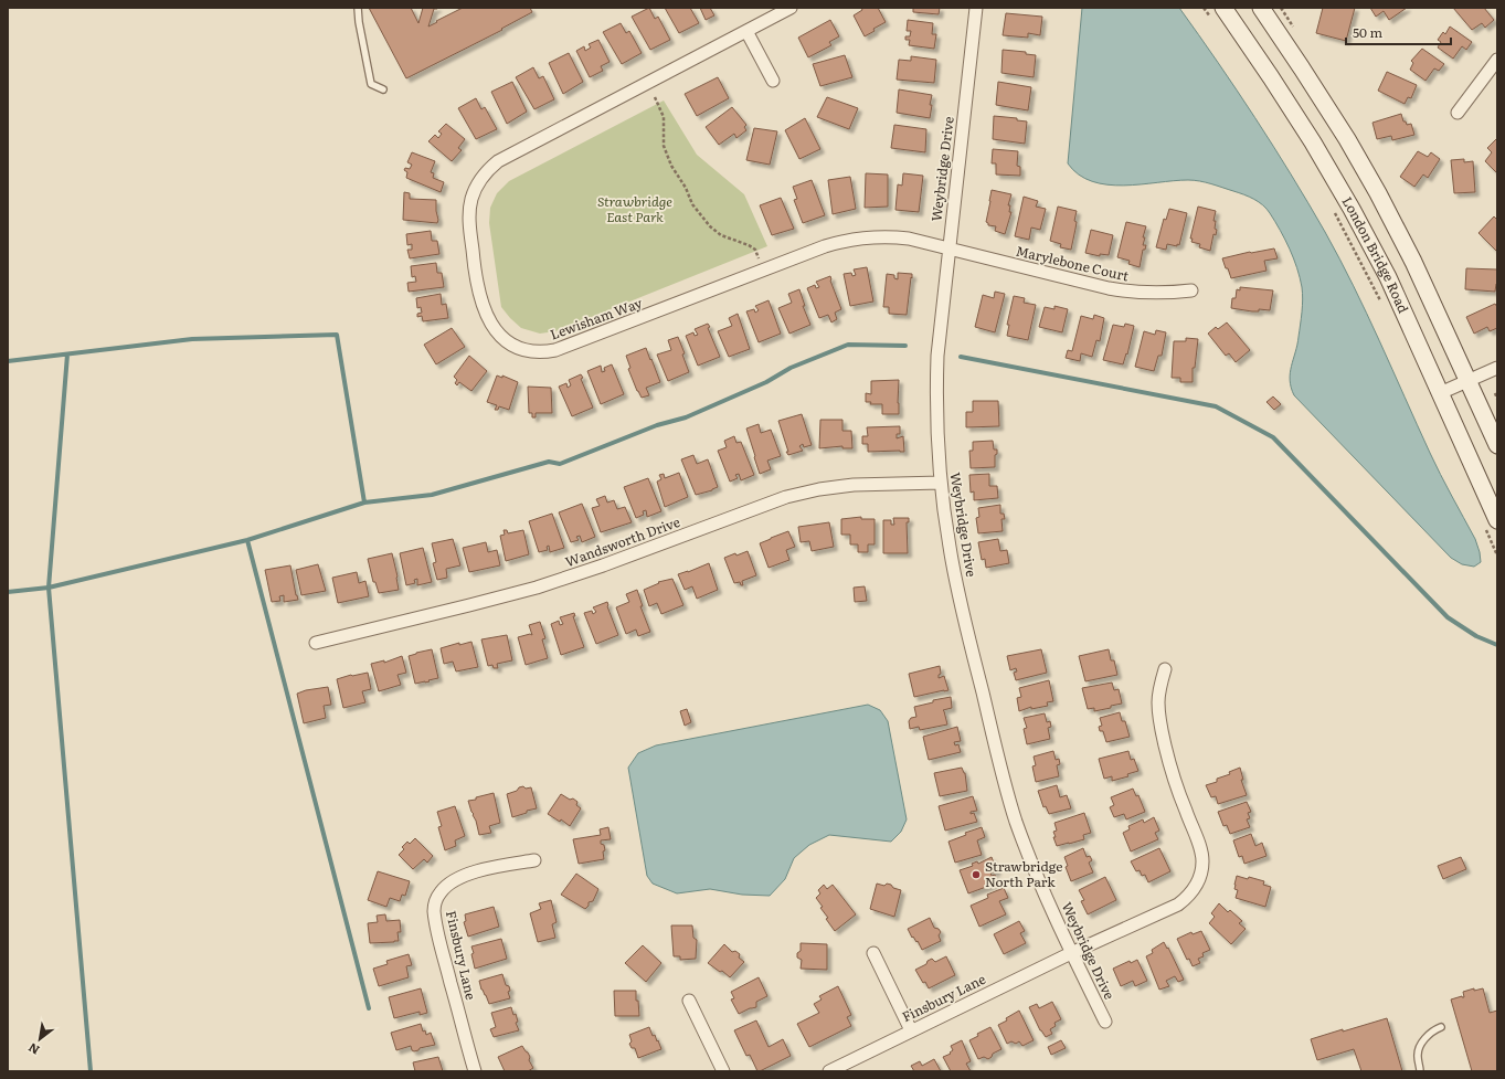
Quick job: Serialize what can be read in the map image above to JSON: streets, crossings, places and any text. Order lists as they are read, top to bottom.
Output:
{
  "streets": {
    "main road": ["London Bridge Road"],
    "street": [
      "Weybridge Drive",
      "Marylebone Court",
      "Lewisham Way",
      "Wandsworth Drive",
      "Finsbury Lane"
    ]
  },
  "crossings": [
    ["Weybridge Drive", "Marylebone Court"],
    ["Weybridge Drive", "Lewisham Way"],
    ["Weybridge Drive", "Wandsworth Drive"],
    ["Weybridge Drive", "Finsbury Lane"],
    ["Marylebone Court", "Lewisham Way"]
  ],
  "parks": ["Strawbridge East Park"],
  "places": ["Strawbridge North Park"],
  "scale_bar": "50 m",
  "north": "bottom left"
}
